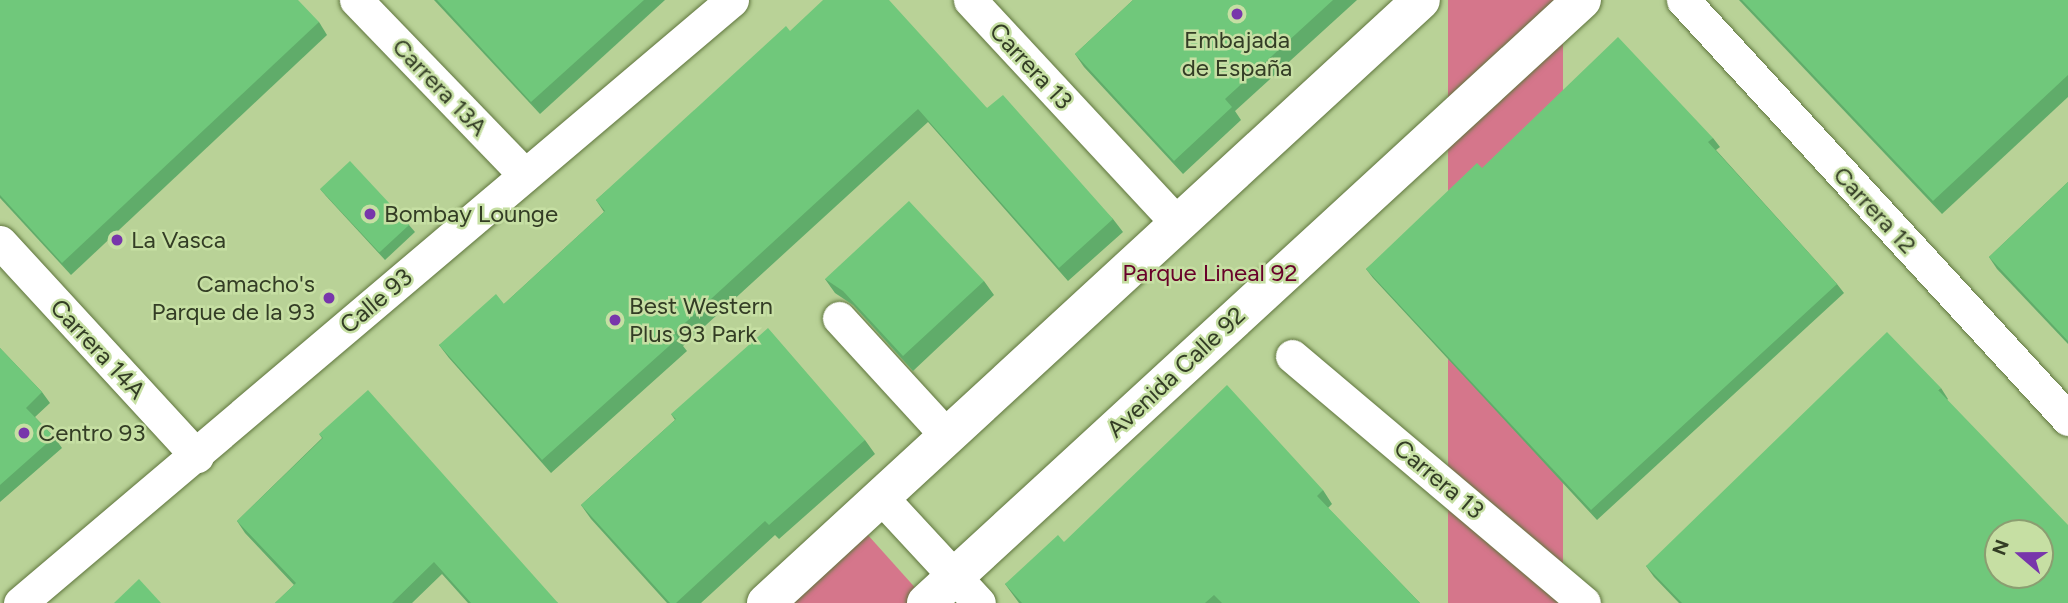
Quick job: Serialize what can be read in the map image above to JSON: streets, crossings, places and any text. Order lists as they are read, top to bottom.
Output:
{
  "streets": {
    "main road": ["Avenida Calle 92"],
    "street": [
      "Carrera 13",
      "Carrera 13A",
      "Carrera 12",
      "Calle 93",
      "Carrera 14A"
    ]
  },
  "crossings": [
    ["Carrera 13A", "Calle 93"],
    ["Calle 93", "Carrera 14A"]
  ],
  "parks": ["Parque Lineal 92"],
  "places": [
    "Embajada de España",
    "Bombay Lounge",
    "La Vasca",
    "Camacho's Parque de la 93",
    "Best Western Plus 93 Park",
    "Centro 93"
  ],
  "north": "left"
}
